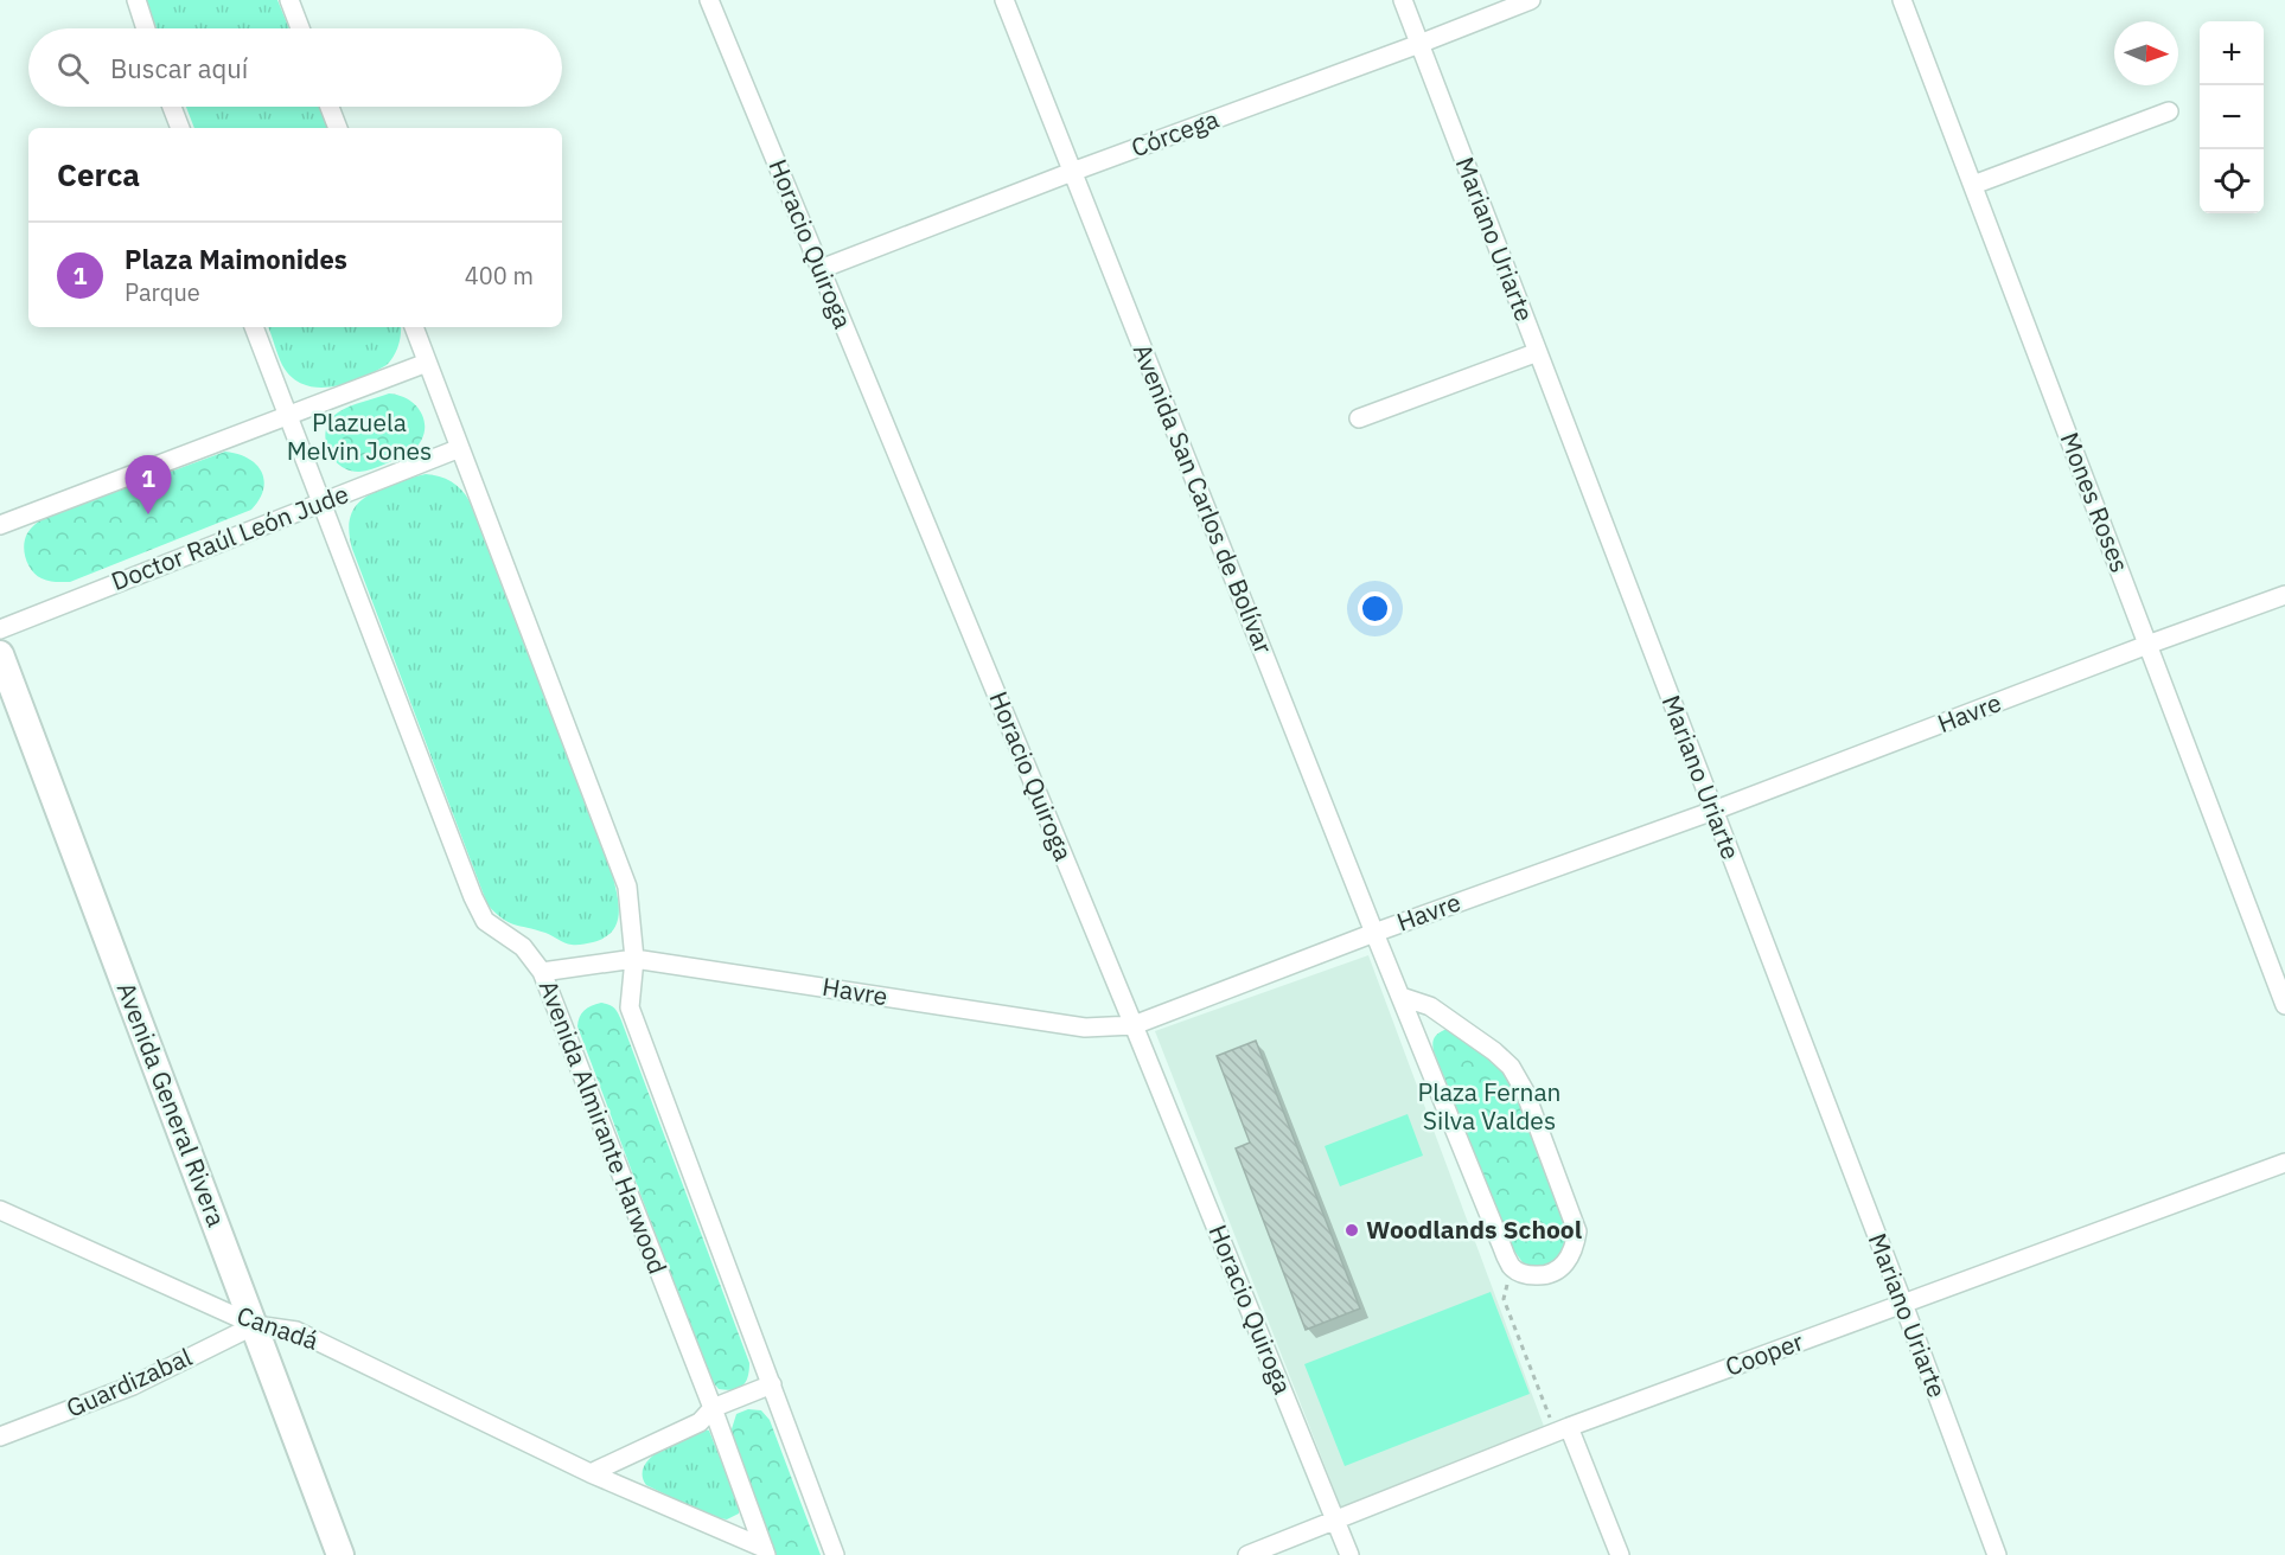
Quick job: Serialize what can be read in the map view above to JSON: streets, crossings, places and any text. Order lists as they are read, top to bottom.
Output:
{
  "streets": {
    "main road": ["Avenida General Rivera"],
    "street": [
      "Córcega",
      "Mariano Uriarte",
      "Horacio Quiroga",
      "Avenida San Carlos de Bolívar",
      "Mones Roses",
      "Doctor Raúl León Jude",
      "Havre",
      "Avenida Almirante Harwood",
      "Canadá",
      "Cooper",
      "Guardizabal"
    ]
  },
  "crossings": [
    ["Córcega", "Mariano Uriarte"],
    ["Córcega", "Horacio Quiroga"],
    ["Córcega", "Avenida San Carlos de Bolívar"],
    ["Mariano Uriarte", "Havre"],
    ["Mariano Uriarte", "Cooper"],
    ["Horacio Quiroga", "Havre"],
    ["Horacio Quiroga", "Cooper"],
    ["Avenida San Carlos de Bolívar", "Havre"],
    ["Mones Roses", "Havre"],
    ["Doctor Raúl León Jude", "Avenida Almirante Harwood"],
    ["Havre", "Avenida Almirante Harwood"],
    ["Avenida General Rivera", "Canadá"],
    ["Avenida General Rivera", "Guardizabal"],
    ["Avenida Almirante Harwood", "Canadá"],
    ["Canadá", "Guardizabal"]
  ],
  "parks": ["Plazuela Melvin Jones", "Plaza Fernan Silva Valdes"],
  "places": ["Woodlands School"],
  "north": "right",
  "page": {
    "map_buttons": ["+", "−"],
    "search": "Buscar aquí",
    "heading": "Cerca",
    "list": [
      {
        "mark": "1",
        "name": "Plaza Maimonides",
        "note": "Parque",
        "value": "400 m"
      }
    ],
    "pins": "1"
  }
}
